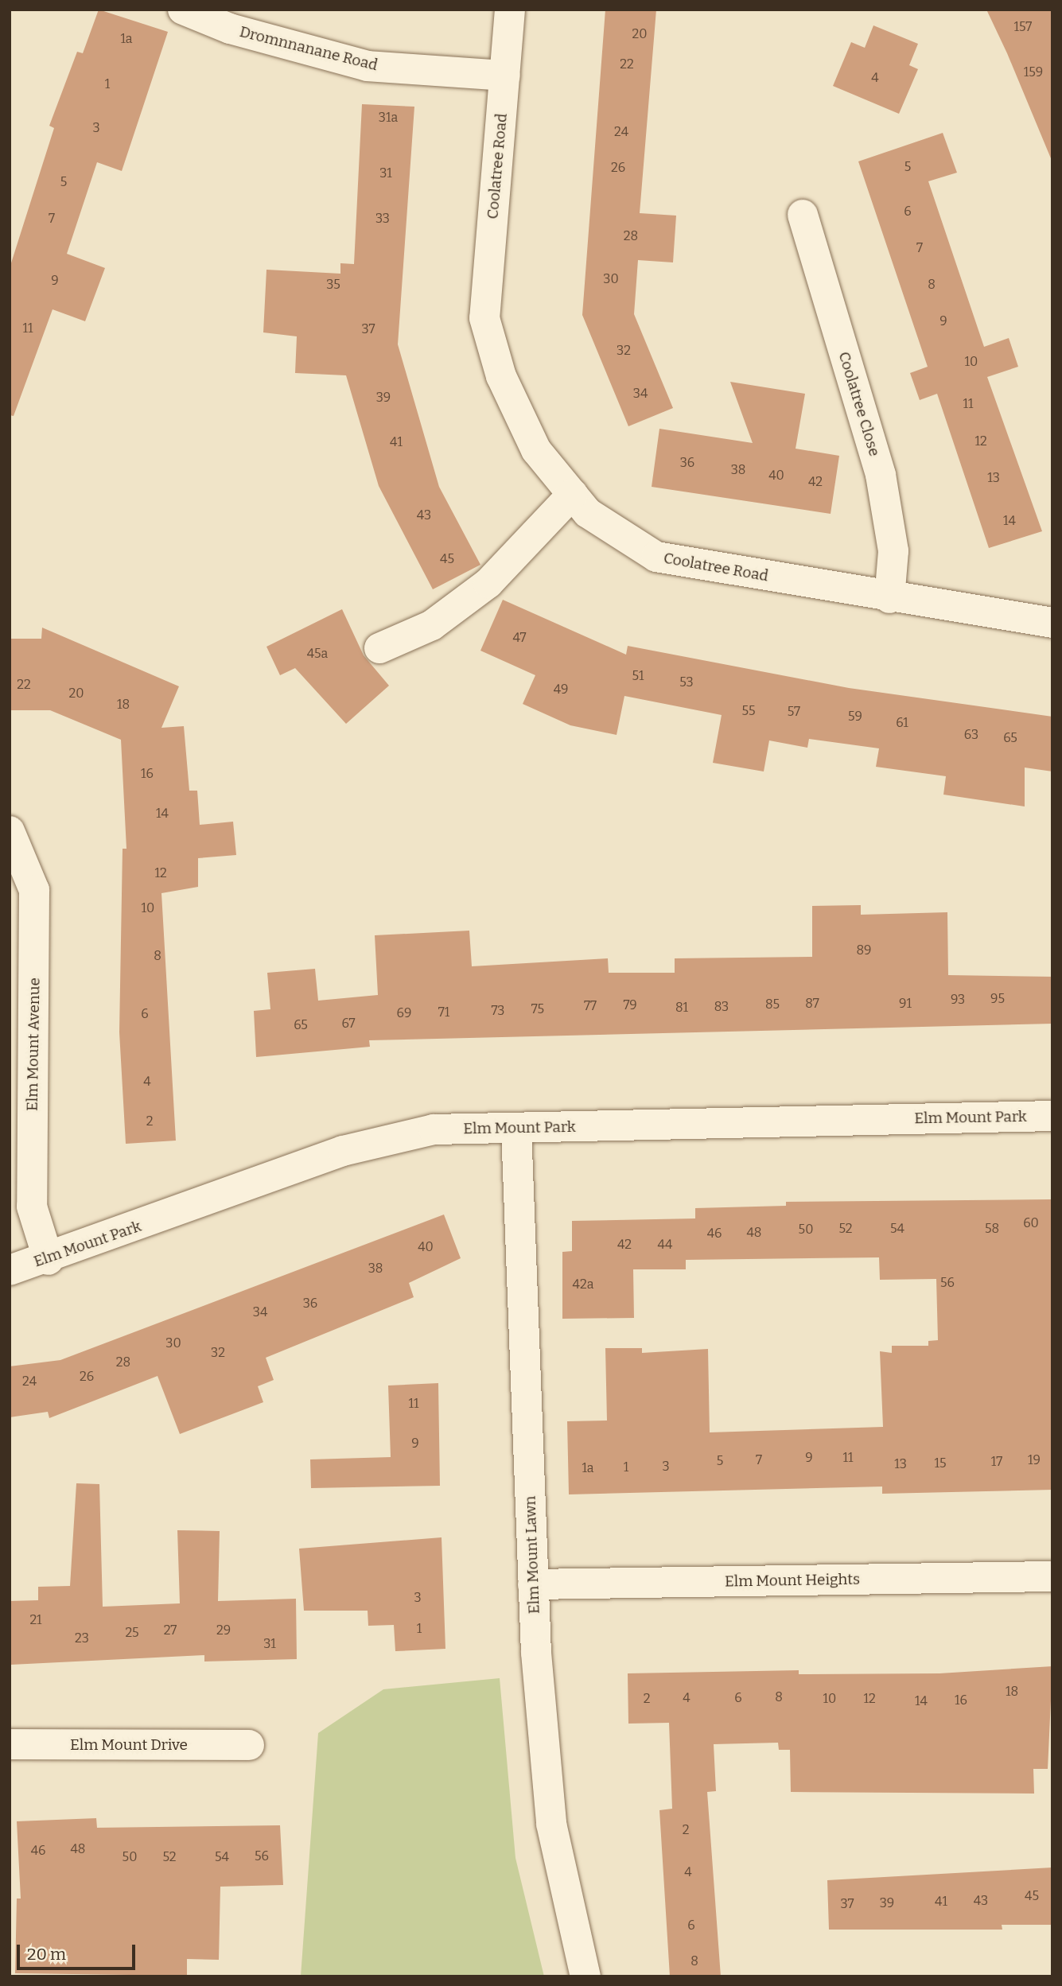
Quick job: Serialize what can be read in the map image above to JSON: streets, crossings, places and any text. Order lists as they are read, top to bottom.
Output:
{
  "streets": {
    "street": [
      "Dromnnanane Road",
      "Coolatree Road",
      "Coolatree Close",
      "Elm Mount Avenue",
      "Elm Mount Park",
      "Elm Mount Lawn",
      "Elm Mount Heights",
      "Elm Mount Drive"
    ]
  },
  "crossings": [
    ["Dromnnanane Road", "Coolatree Road"],
    ["Coolatree Road", "Coolatree Close"],
    ["Elm Mount Avenue", "Elm Mount Park"],
    ["Elm Mount Park", "Elm Mount Lawn"],
    ["Elm Mount Lawn", "Elm Mount Heights"]
  ],
  "house_numbers": [
    "157",
    "20",
    "1a",
    "22",
    "159",
    "4",
    "1",
    "31a",
    "3",
    "24",
    "5",
    "26",
    "31",
    "5",
    "6",
    "7",
    "33",
    "28",
    "7",
    "30",
    "9",
    "35",
    "8",
    "9",
    "11",
    "37",
    "32",
    "10",
    "34",
    "39",
    "11",
    "12",
    "41",
    "36",
    "38",
    "40",
    "13",
    "42",
    "43",
    "14",
    "45",
    "47",
    "45a",
    "51",
    "53",
    "22",
    "49",
    "20",
    "18",
    "55",
    "57",
    "59",
    "61",
    "63",
    "65",
    "16",
    "14",
    "12",
    "10",
    "89",
    "8",
    "95",
    "93",
    "87",
    "91",
    "85",
    "79",
    "77",
    "83",
    "81",
    "75",
    "73",
    "71",
    "69",
    "6",
    "67",
    "65",
    "4",
    "2",
    "60",
    "52",
    "54",
    "58",
    "50",
    "48",
    "46",
    "42",
    "44",
    "40",
    "38",
    "56",
    "42a",
    "36",
    "34",
    "30",
    "32",
    "28",
    "26",
    "24",
    "11",
    "9",
    "9",
    "11",
    "7",
    "19",
    "5",
    "17",
    "15",
    "13",
    "3",
    "1",
    "1a",
    "3",
    "21",
    "1",
    "27",
    "29",
    "25",
    "23",
    "31",
    "18",
    "8",
    "4",
    "6",
    "2",
    "10",
    "12",
    "16",
    "14",
    "2",
    "48",
    "46",
    "56",
    "50",
    "52",
    "54",
    "4",
    "45",
    "43",
    "41",
    "39",
    "37",
    "6",
    "8"
  ],
  "scale_bar": "20 m"
}
